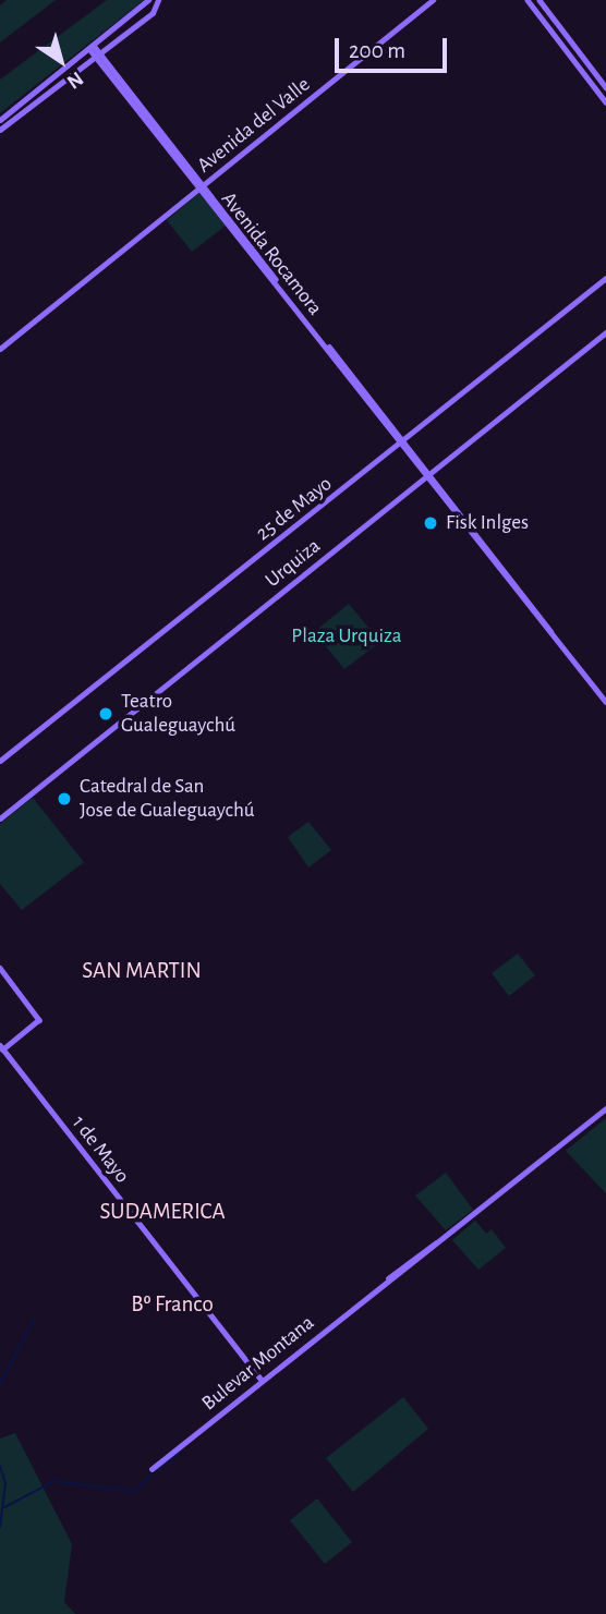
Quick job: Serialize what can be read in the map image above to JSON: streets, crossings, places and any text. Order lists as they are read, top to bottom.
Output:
{
  "streets": {
    "main road": [
      "Avenida del Valle",
      "Avenida Rocamora",
      "25 de Mayo",
      "Urquiza",
      "1 de Mayo",
      "Bulevar Montana"
    ]
  },
  "crossings": [
    ["Avenida del Valle", "Avenida Rocamora"],
    ["Avenida Rocamora", "25 de Mayo"],
    ["Avenida Rocamora", "Urquiza"],
    ["1 de Mayo", "Bulevar Montana"]
  ],
  "districts": ["SAN MARTIN", "SUDAMERICA", "Bº Franco"],
  "parks": ["Plaza Urquiza"],
  "places": ["Fisk Inlges", "Teatro Gualeguaychú", "Catedral de San Jose de Gualeguaychú"],
  "scale_bar": "200 m",
  "north": "bottom right"
}
